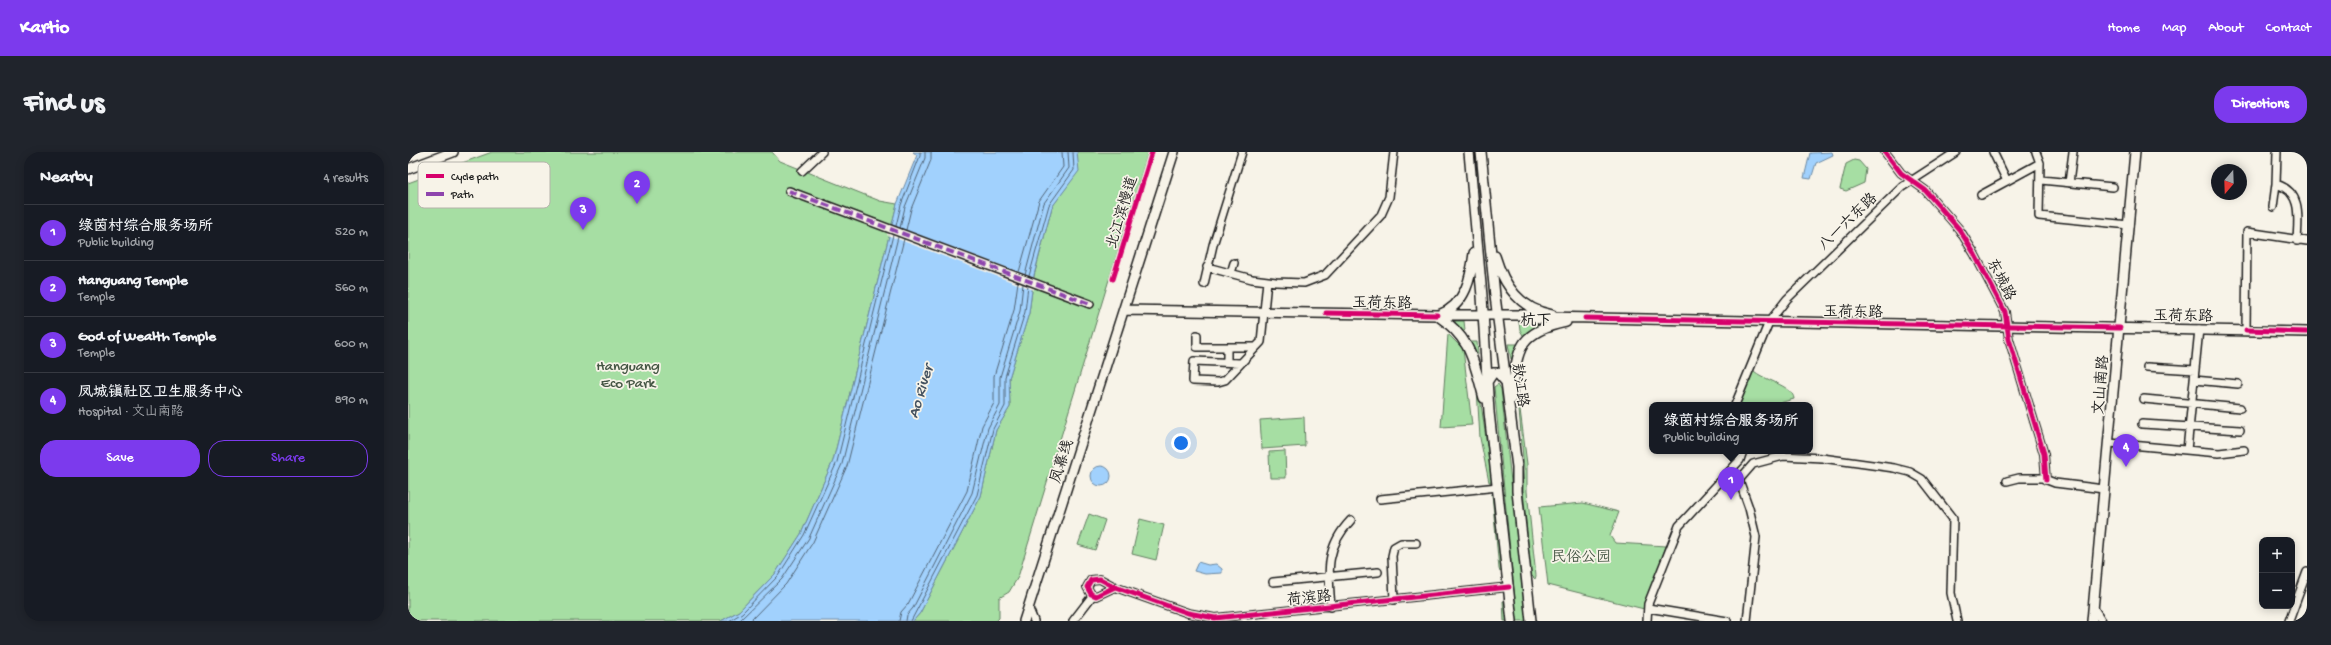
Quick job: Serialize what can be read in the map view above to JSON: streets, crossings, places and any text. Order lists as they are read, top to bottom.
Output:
{
  "streets": {
    "main road": [
      "玉荷东路",
      "敖江路",
      "文山南路",
      "凤幕线"
    ],
    "street": ["八一六东路", "东城路", "荷滨路"],
    "cycle path": ["北江滨慢道"]
  },
  "crossings": [
    ["八一六东路", "东城路"],
    ["八一六东路", "玉荷东路"],
    ["东城路", "玉荷东路"],
    ["玉荷东路", "敖江路"],
    ["玉荷东路", "文山南路"],
    ["玉荷东路", "凤幕线"]
  ],
  "districts": ["杭下"],
  "water": ["Ao River"],
  "parks": ["Hanguang Eco Park", "民俗公园"],
  "legend": ["Cycle path", "Path"],
  "north": "bottom",
  "page": {
    "header": "Kartio",
    "nav": [
      "Home",
      "Map",
      "About",
      "Contact"
    ],
    "buttons": [
      "Directions",
      ["Save", "Share"]
    ],
    "title": "Find us",
    "heading": ["Nearby", "4 results"],
    "pins": [
      "2",
      "3",
      "4",
      "1"
    ],
    "list": [
      {
        "mark": "1",
        "name": "绿茵村综合服务场所",
        "note": "Public building",
        "value": "520 m"
      },
      {
        "mark": "2",
        "name": "Hanguang Temple",
        "note": "Temple",
        "value": "560 m"
      },
      {
        "mark": "3",
        "name": "God of Wealth Temple",
        "note": "Temple",
        "value": "600 m"
      },
      {
        "mark": "4",
        "name": "凤城镇社区卫生服务中心",
        "note": "Hospital · 文山南路",
        "value": "890 m"
      }
    ],
    "popup": ["绿茵村综合服务场所", "Public building"],
    "map_buttons": ["+", "−"]
  }
}
